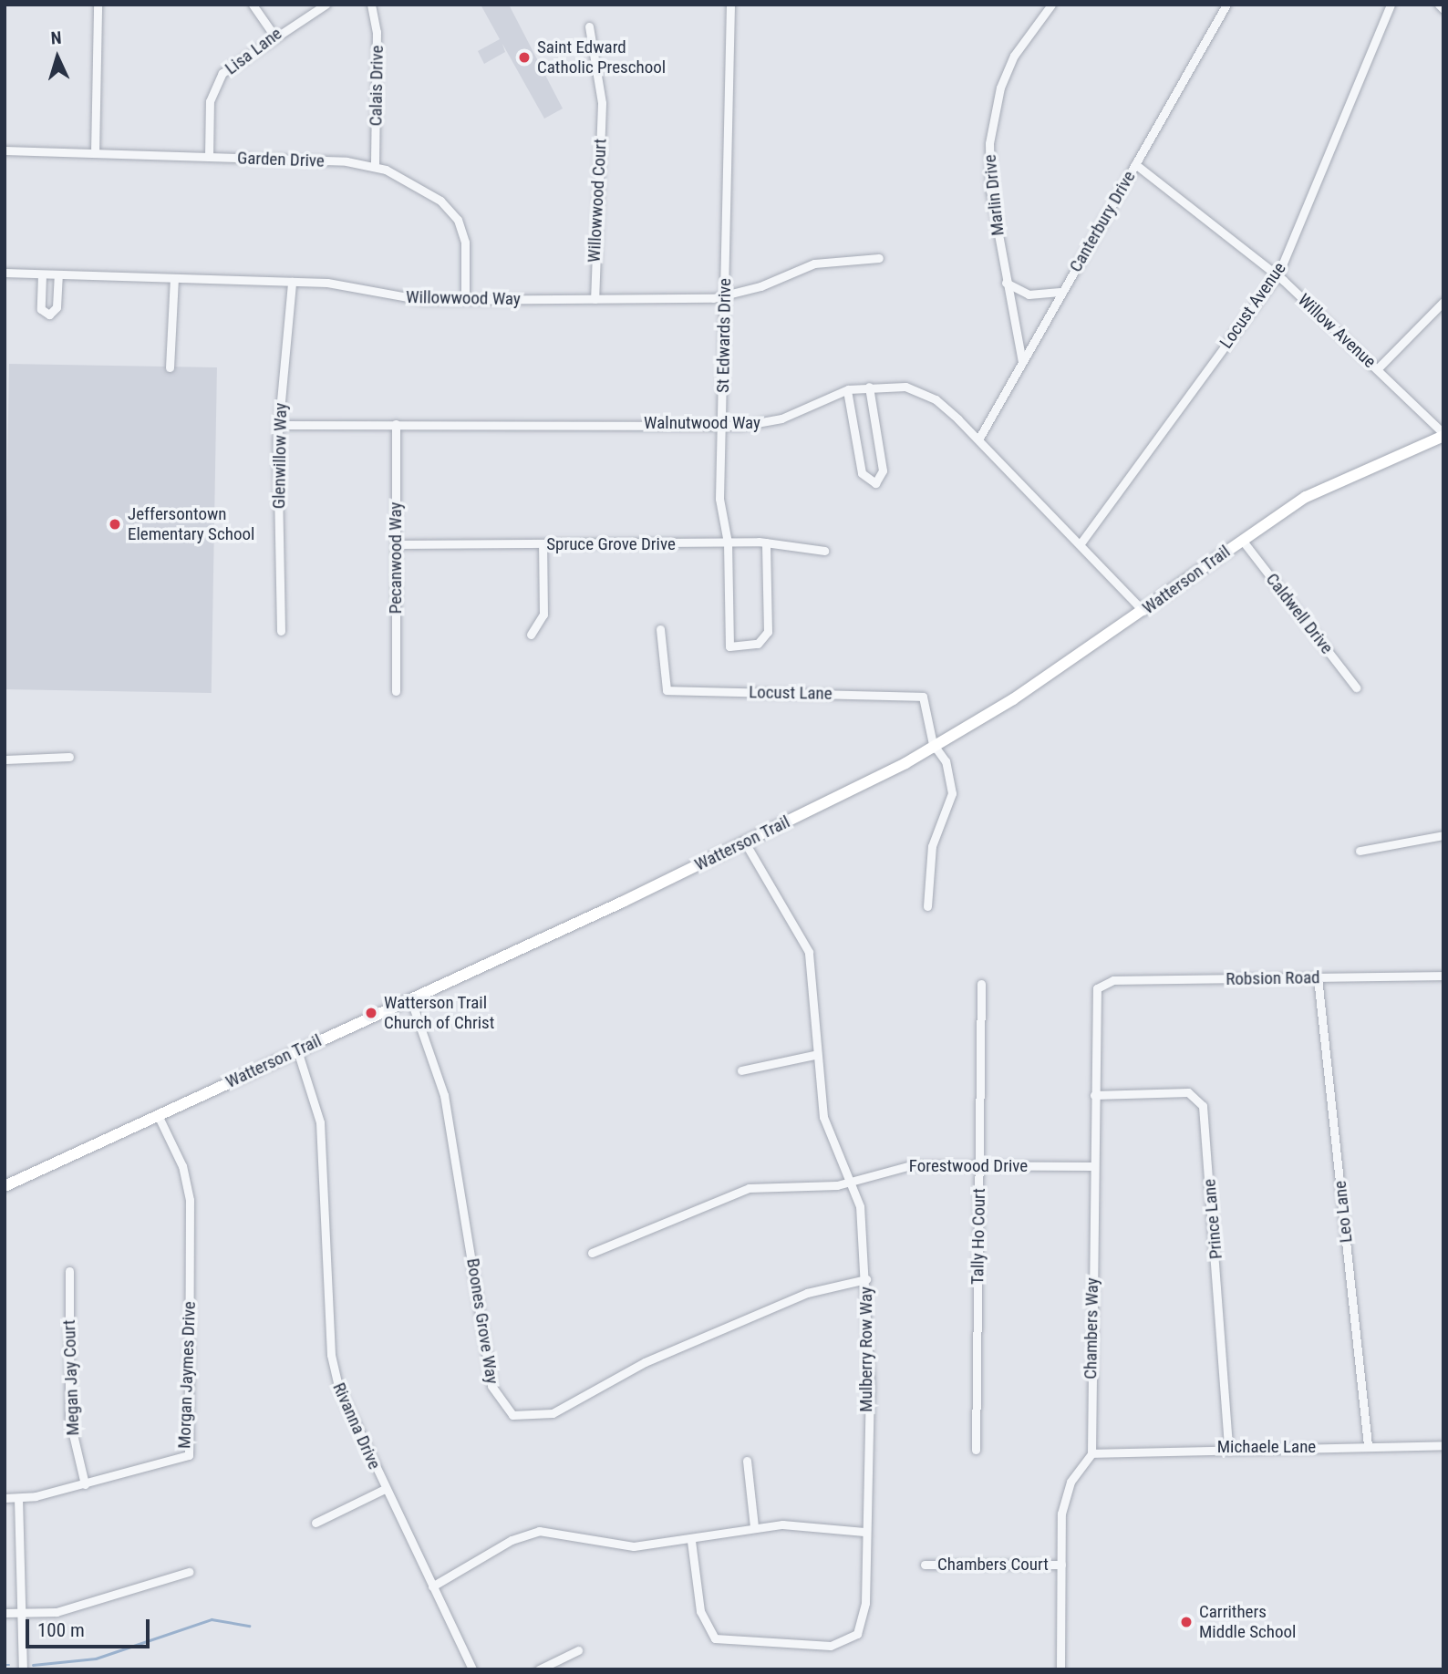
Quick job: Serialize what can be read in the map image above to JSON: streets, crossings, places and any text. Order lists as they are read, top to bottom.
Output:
{
  "streets": {
    "main road": ["Watterson Trail"],
    "street": [
      "Lisa Lane",
      "Calais Drive",
      "Garden Drive",
      "Marlin Drive",
      "Willowwood Court",
      "Canterbury Drive",
      "Willowwood Way",
      "Locust Avenue",
      "Willow Avenue",
      "St Edwards Drive",
      "Walnutwood Way",
      "Glenwillow Way",
      "Spruce Grove Drive",
      "Pecanwood Way",
      "Caldwell Drive",
      "Locust Lane",
      "Robsion Road",
      "Forestwood Drive",
      "Leo Lane",
      "Prince Lane",
      "Tally Ho Court",
      "Boones Grove Way",
      "Chambers Way",
      "Mulberry Row Way",
      "Morgan Jaymes Drive",
      "Megan Jay Court",
      "Rivanna Drive",
      "Michaele Lane",
      "Chambers Court"
    ]
  },
  "crossings": [
    ["Lisa Lane", "Garden Drive"],
    ["Calais Drive", "Garden Drive"],
    ["Garden Drive", "Willowwood Way"],
    ["Marlin Drive", "Canterbury Drive"],
    ["Willowwood Court", "Willowwood Way"],
    ["Canterbury Drive", "Willow Avenue"],
    ["Canterbury Drive", "Walnutwood Way"],
    ["Willowwood Way", "St Edwards Drive"],
    ["Willowwood Way", "Glenwillow Way"],
    ["Locust Avenue", "Willow Avenue"],
    ["Locust Avenue", "Walnutwood Way"],
    ["Willow Avenue", "Watterson Trail"],
    ["St Edwards Drive", "Walnutwood Way"],
    ["St Edwards Drive", "Spruce Grove Drive"],
    ["Walnutwood Way", "Glenwillow Way"],
    ["Walnutwood Way", "Pecanwood Way"],
    ["Walnutwood Way", "Watterson Trail"],
    ["Spruce Grove Drive", "Pecanwood Way"],
    ["Watterson Trail", "Caldwell Drive"],
    ["Watterson Trail", "Locust Lane"],
    ["Watterson Trail", "Boones Grove Way"],
    ["Watterson Trail", "Mulberry Row Way"],
    ["Watterson Trail", "Morgan Jaymes Drive"],
    ["Watterson Trail", "Rivanna Drive"],
    ["Robsion Road", "Leo Lane"],
    ["Robsion Road", "Chambers Way"],
    ["Forestwood Drive", "Tally Ho Court"],
    ["Forestwood Drive", "Chambers Way"],
    ["Forestwood Drive", "Mulberry Row Way"],
    ["Leo Lane", "Michaele Lane"],
    ["Prince Lane", "Chambers Way"],
    ["Prince Lane", "Michaele Lane"],
    ["Boones Grove Way", "Mulberry Row Way"],
    ["Chambers Way", "Michaele Lane"],
    ["Morgan Jaymes Drive", "Megan Jay Court"]
  ],
  "places": [
    "Saint Edward Catholic Preschool",
    "Jeffersontown Elementary School",
    "Watterson Trail Church of Christ",
    "Carrithers Middle School"
  ],
  "scale_bar": "100 m",
  "north": "top"
}
